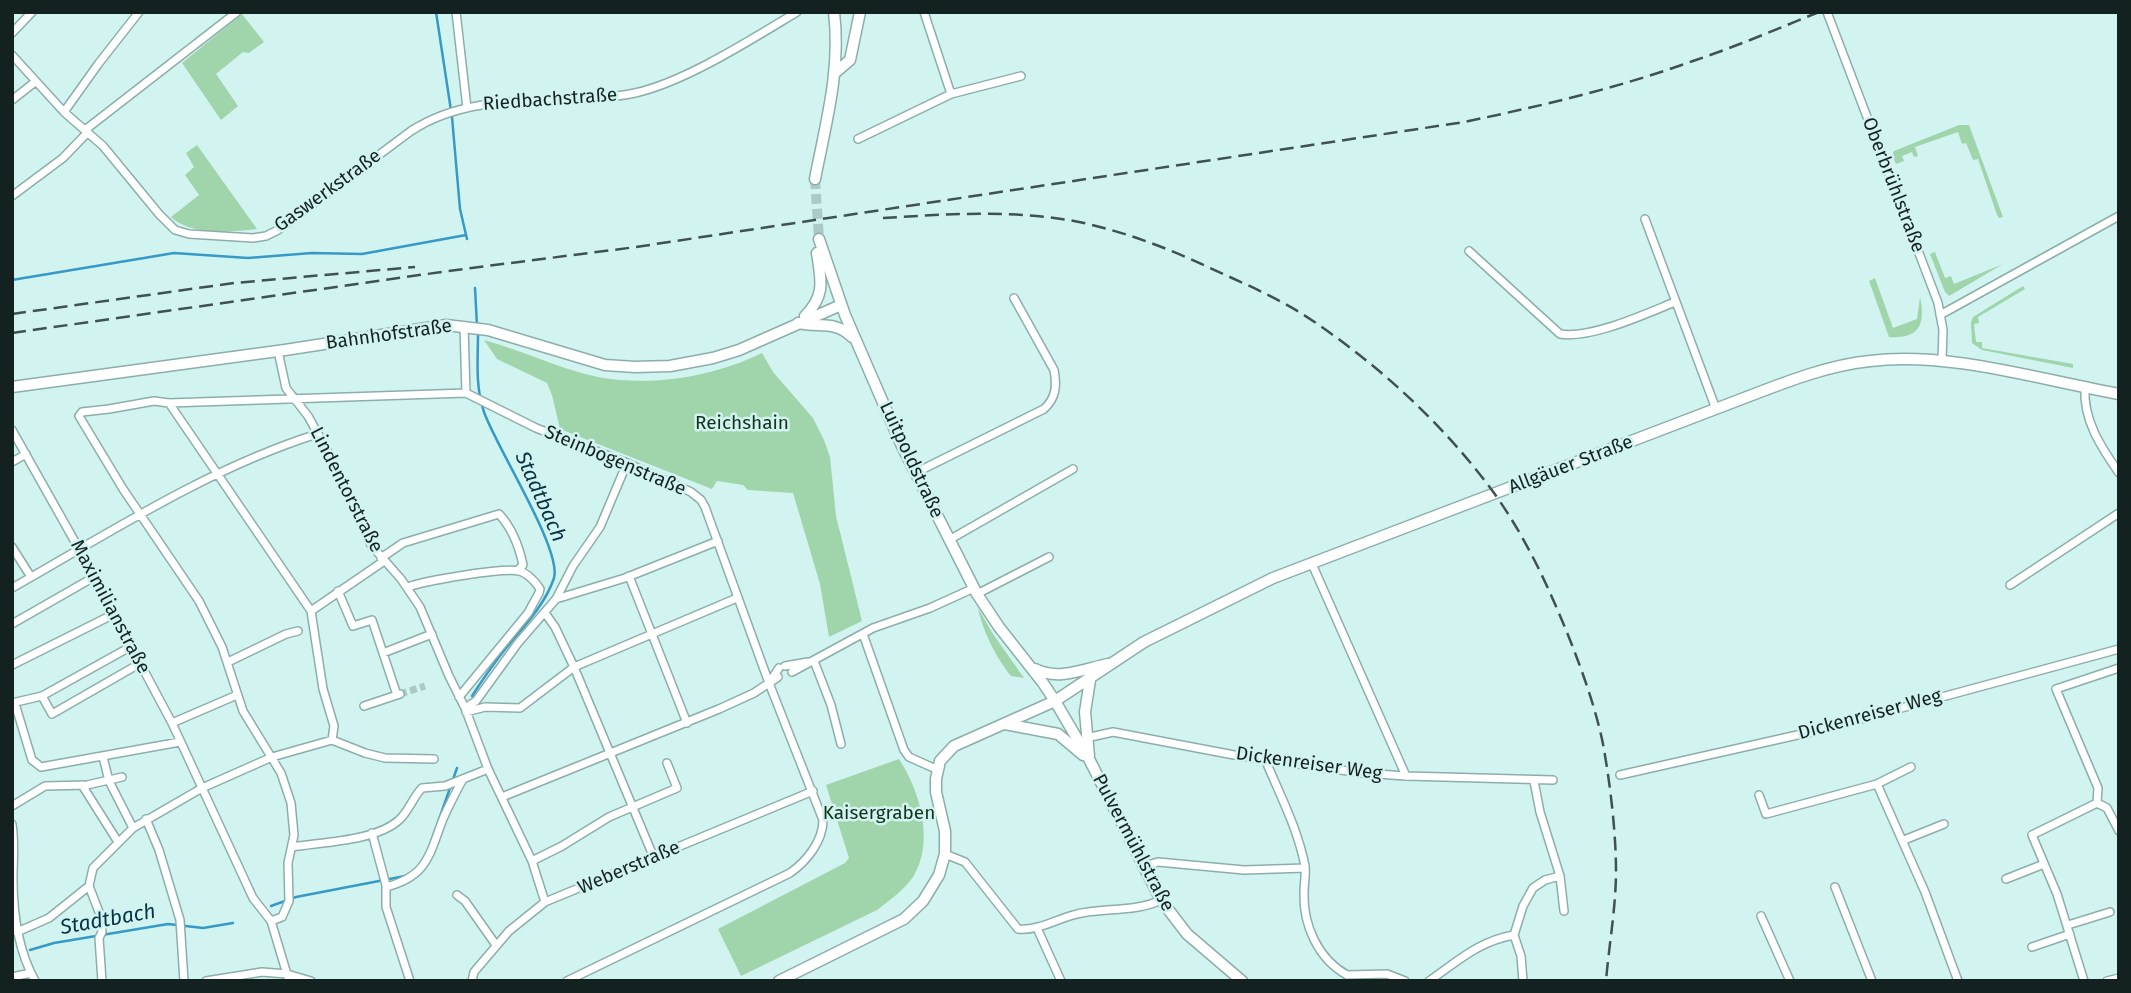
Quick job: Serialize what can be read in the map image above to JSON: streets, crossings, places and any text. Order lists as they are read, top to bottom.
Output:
{
  "streets": {
    "main road": [
      "Bahnhofstraße",
      "Luitpoldstraße",
      "Allgäuer Straße",
      "Pulvermühlstraße"
    ],
    "street": [
      "Riedbachstraße",
      "Oberbrühlstraße",
      "Gaswerkstraße",
      "Steinbogenstraße",
      "Lindentorstraße",
      "Maximilianstraße",
      "Dickenreiser Weg",
      "Weberstraße"
    ]
  },
  "crossings": [
    ["Riedbachstraße", "Gaswerkstraße"],
    ["Oberbrühlstraße", "Allgäuer Straße"],
    ["Bahnhofstraße", "Luitpoldstraße"],
    ["Bahnhofstraße", "Lindentorstraße"],
    ["Luitpoldstraße", "Allgäuer Straße"],
    ["Luitpoldstraße", "Pulvermühlstraße"],
    ["Steinbogenstraße", "Weberstraße"],
    ["Allgäuer Straße", "Pulvermühlstraße"],
    ["Lindentorstraße", "Weberstraße"]
  ],
  "water": ["Stadtbach"],
  "parks": ["Reichshain", "Kaisergraben"]
}
